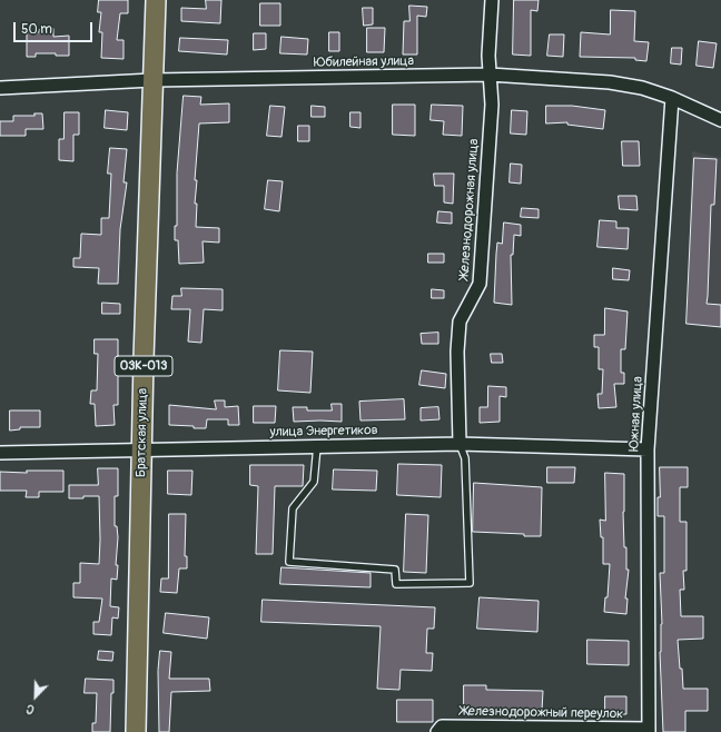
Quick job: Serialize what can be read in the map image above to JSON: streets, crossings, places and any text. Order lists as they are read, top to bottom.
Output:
{
  "streets": {
    "main road": ["03К-013", "Братская улица"],
    "street": [
      "Юбилейная улица",
      "Железнодорожная улица",
      "Южная улица",
      "улица Энергетиков",
      "Железнодорожный переулок"
    ]
  },
  "crossings": [
    ["Юбилейная улица", "Железнодорожная улица"],
    ["Юбилейная улица", "Южная улица"],
    ["Юбилейная улица", "Братская улица"],
    ["Железнодорожная улица", "улица Энергетиков"],
    ["Южная улица", "улица Энергетиков"],
    ["Южная улица", "Железнодорожный переулок"],
    ["улица Энергетиков", "Братская улица"]
  ],
  "scale_bar": "50 m",
  "north": "bottom left"
}
